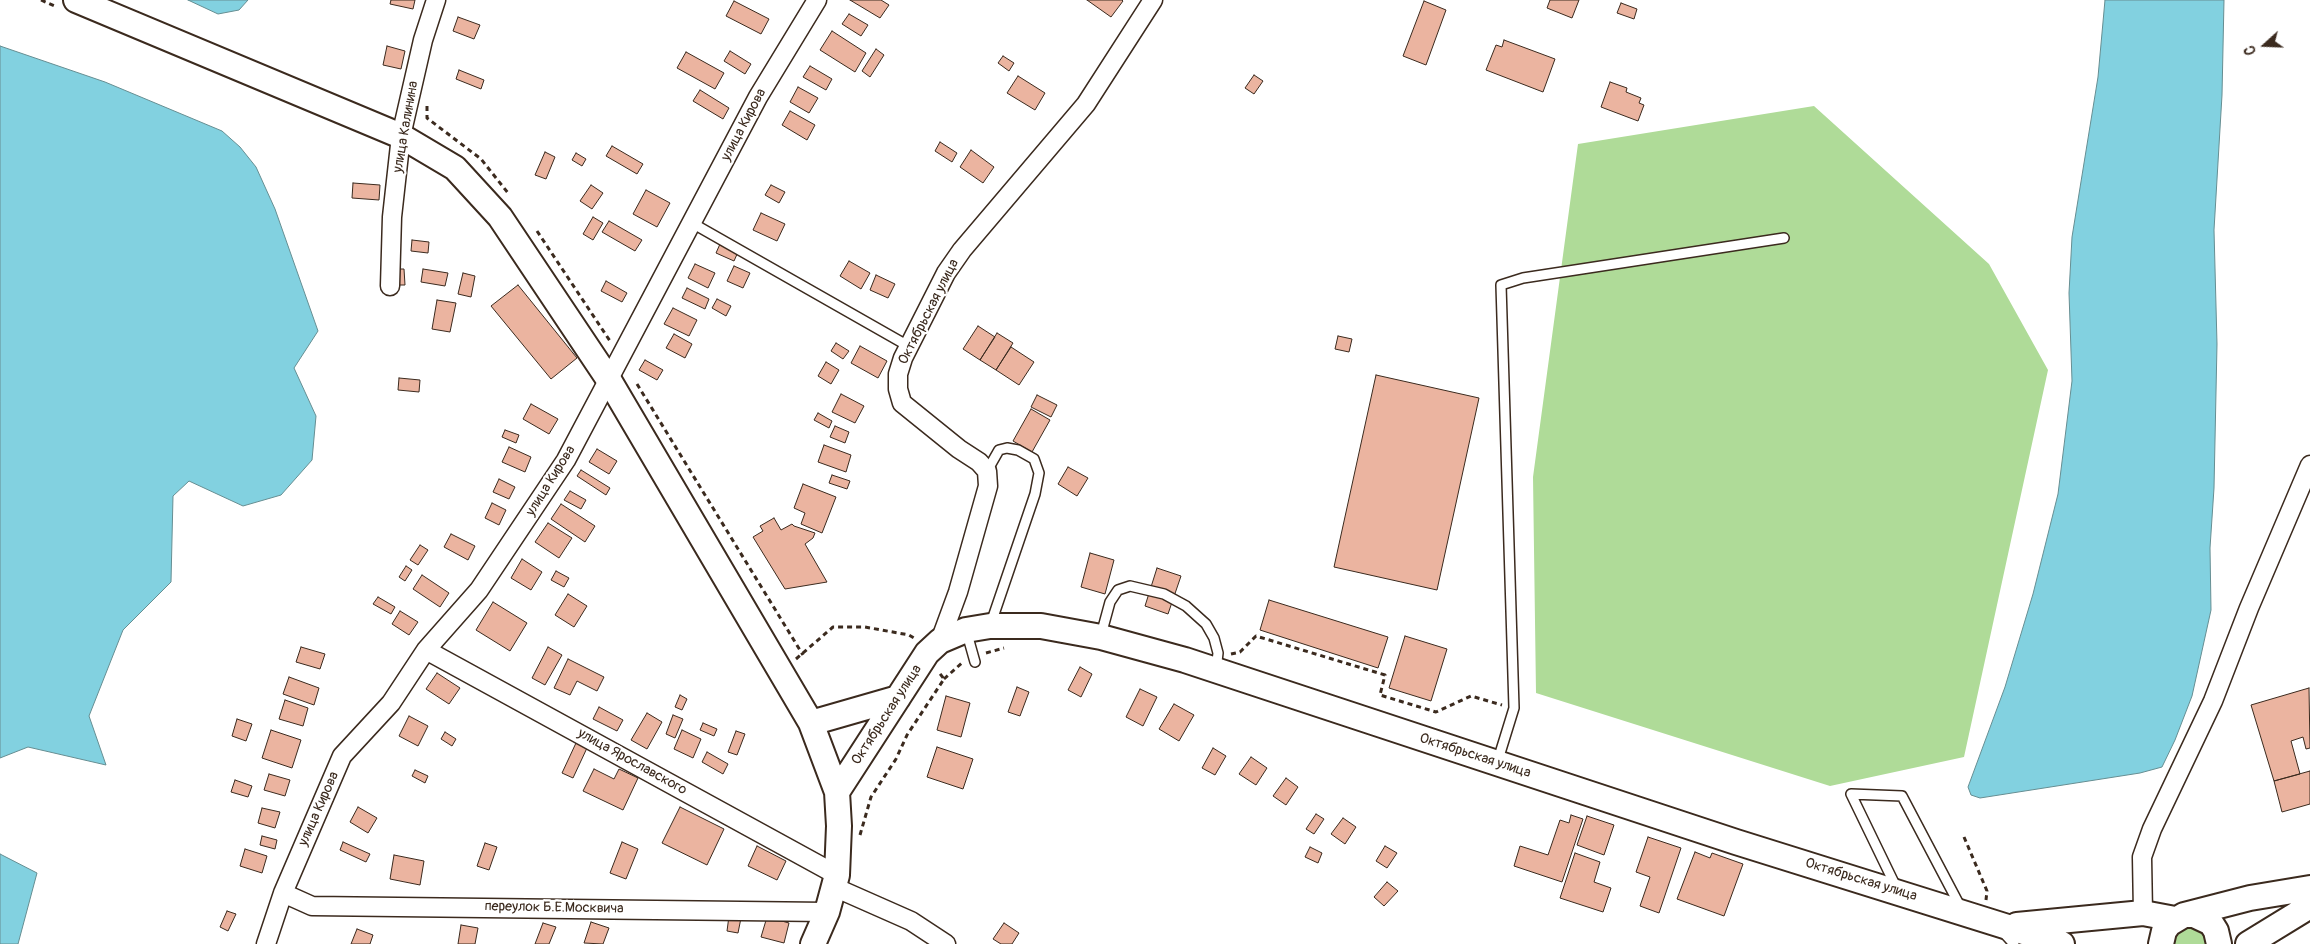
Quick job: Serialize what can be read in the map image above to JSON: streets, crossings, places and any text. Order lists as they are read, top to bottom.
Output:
{
  "streets": {
    "street": [
      "улица Кирова",
      "улица Калинина",
      "Октябрьская улица",
      "улица Ярославского",
      "переулок Б.Е.Москвича"
    ]
  },
  "crossings": [
    ["улица Кирова", "улица Ярославского"],
    ["улица Кирова", "переулок Б.Е.Москвича"]
  ],
  "north": "left"
}
